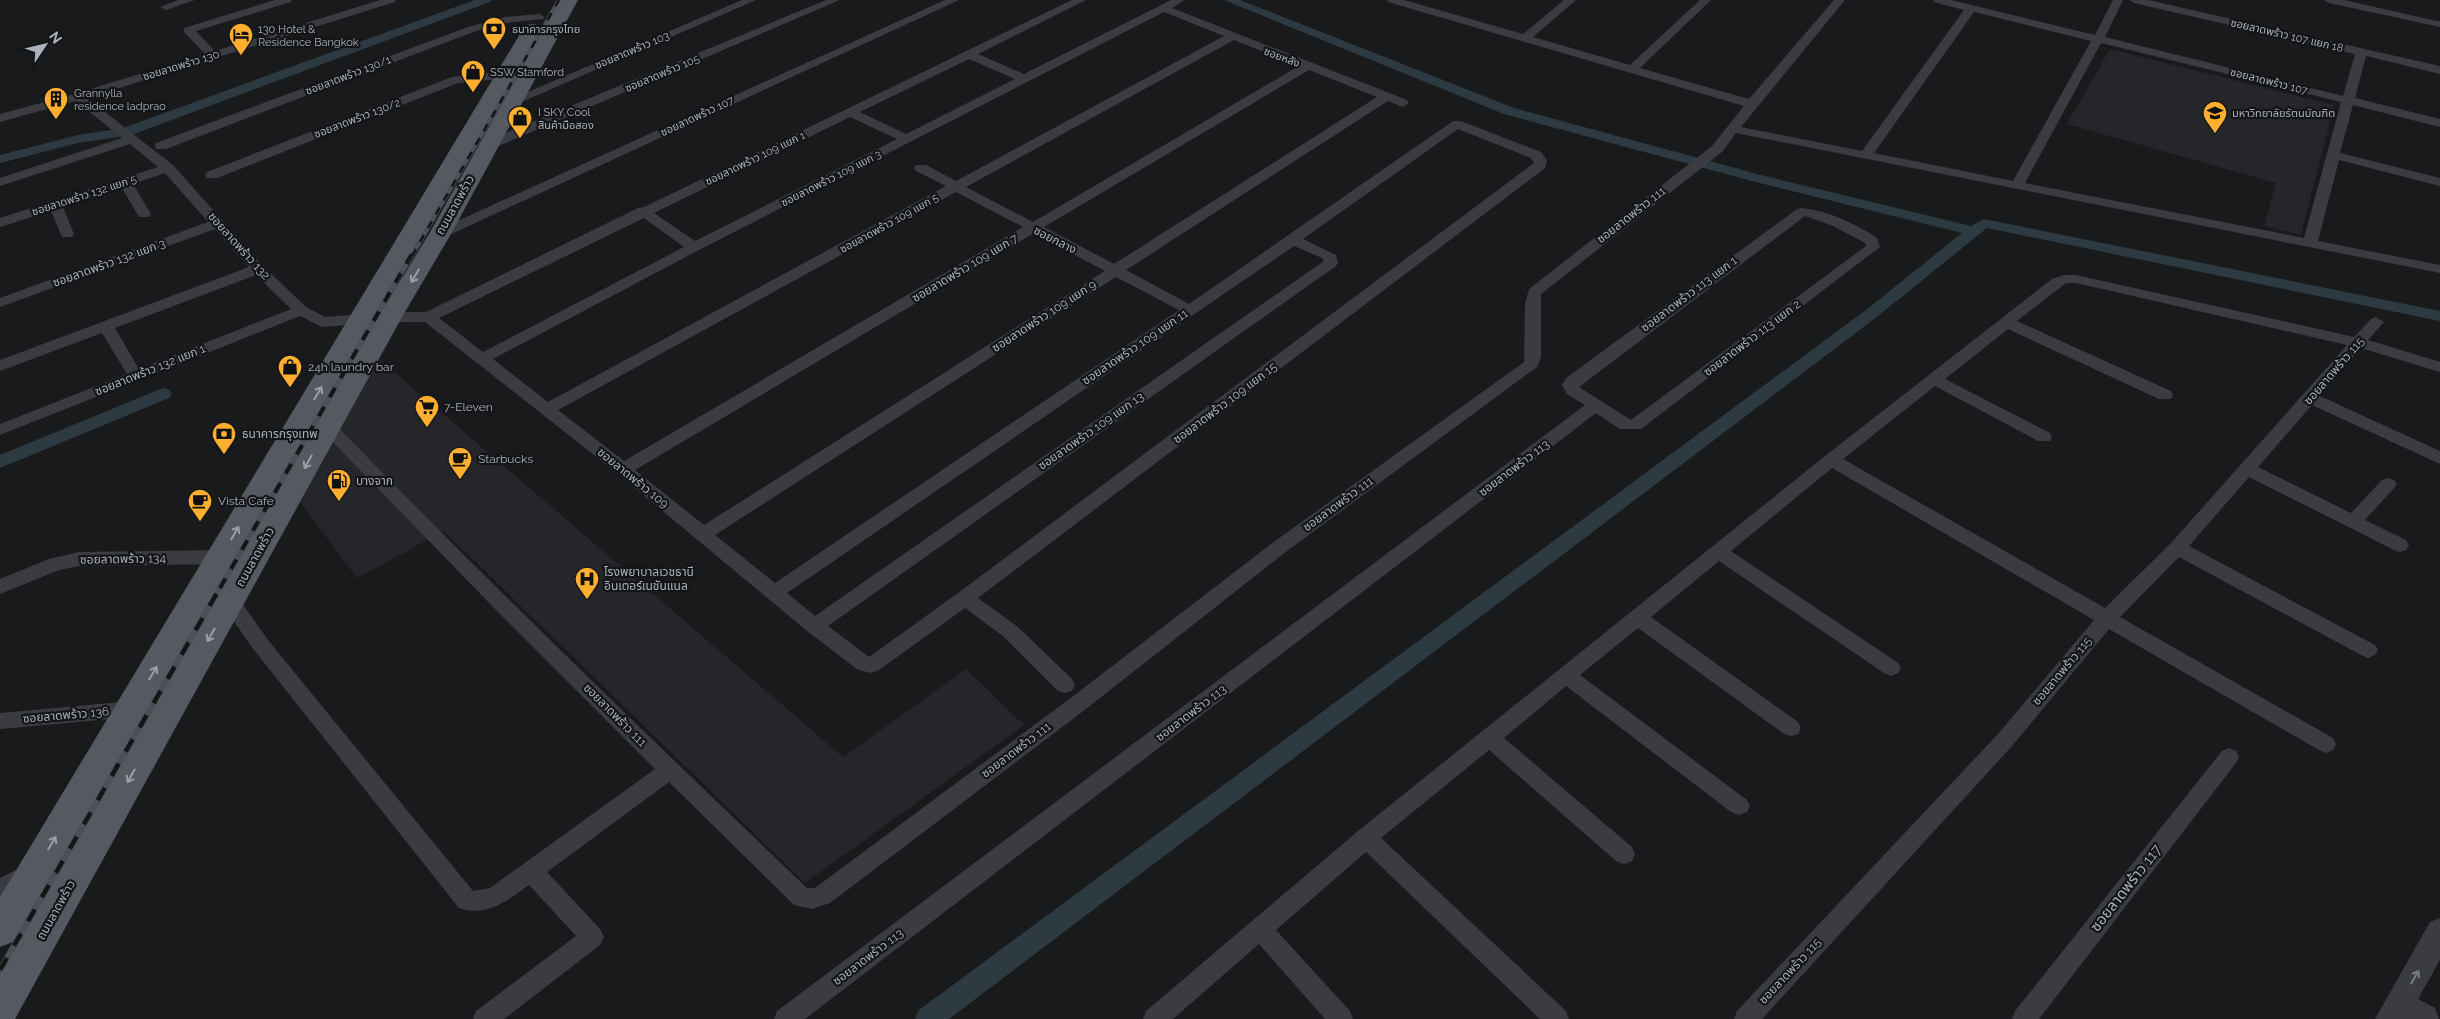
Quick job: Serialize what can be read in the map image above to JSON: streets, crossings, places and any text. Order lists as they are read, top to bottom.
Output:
{
  "streets": {
    "main road": ["ถนนลาดพร้าว"],
    "street": [
      "ซอยลาดพร้าว 107 แยก 18",
      "ซอยลาดพร้าว 103",
      "ซอยหลัง",
      "ซอยลาดพร้าว 130",
      "ซอยลาดพร้าว 105",
      "ซอยลาดพร้าว 130/1",
      "ซอยลาดพร้าว 107",
      "ซอยลาดพร้าว 130/2",
      "ซอยลาดพร้าว 109 แยก 1",
      "ซอยลาดพร้าว 109 แยก 3",
      "ซอยลาดพร้าว 132 แยก 5",
      "ซอยลาดพร้าว 111",
      "ซอยลาดพร้าว 109 แยก 5",
      "ซอยกลาง",
      "ซอยลาดพร้าว 132",
      "ซอยลาดพร้าว 132 แยก 3",
      "ซอยลาดพร้าว 109 แยก 7",
      "ซอยลาดพร้าว 113 แยก 1",
      "ซอยลาดพร้าว 109 แยก 9",
      "ซอยลาดพร้าว 113 แยก 2",
      "ซอยลาดพร้าว 109 แยก 11",
      "ซอยลาดพร้าว 132 แยก 1",
      "ซอยลาดพร้าว 115",
      "ซอยลาดพร้าว 109 แยก 15",
      "ซอยลาดพร้าว 109 แยก 13",
      "ซอยลาดพร้าว 113",
      "ซอยลาดพร้าว 109",
      "ซอยลาดพร้าว 134",
      "ซอยลาดพร้าว 136",
      "ซอยลาดพร้าว 117"
    ]
  },
  "crossings": [
    ["ซอยลาดพร้าว 103", "ซอยลาดพร้าว 130/2"],
    ["ซอยลาดพร้าว 103", "ถนนลาดพร้าว"],
    ["ซอยหลัง", "ซอยลาดพร้าว 109 แยก 3"],
    ["ซอยหลัง", "ซอยลาดพร้าว 109 แยก 5"],
    ["ซอยหลัง", "ซอยลาดพร้าว 109 แยก 7"],
    ["ซอยหลัง", "ซอยลาดพร้าว 109 แยก 9"],
    ["ซอยลาดพร้าว 130", "ซอยลาดพร้าว 132"],
    ["ซอยลาดพร้าว 105", "ถนนลาดพร้าว"],
    ["ซอยลาดพร้าว 130/1", "ถนนลาดพร้าว"],
    ["ซอยลาดพร้าว 107", "ถนนลาดพร้าว"],
    ["ซอยลาดพร้าว 130/2", "ถนนลาดพร้าว"],
    ["ซอยลาดพร้าว 109 แยก 1", "ซอยลาดพร้าว 109"],
    ["ซอยลาดพร้าว 109 แยก 3", "ซอยลาดพร้าว 109"],
    ["ซอยลาดพร้าว 132 แยก 5", "ซอยลาดพร้าว 132"],
    ["ถนนลาดพร้าว", "ซอยลาดพร้าว 111"],
    ["ถนนลาดพร้าว", "ซอยลาดพร้าว 132"],
    ["ถนนลาดพร้าว", "ซอยลาดพร้าว 134"],
    ["ถนนลาดพร้าว", "ซอยลาดพร้าว 136"],
    ["ซอยลาดพร้าว 109 แยก 5", "ซอยกลาง"],
    ["ซอยลาดพร้าว 109 แยก 5", "ซอยลาดพร้าว 109"],
    ["ซอยกลาง", "ซอยลาดพร้าว 109 แยก 7"],
    ["ซอยกลาง", "ซอยลาดพร้าว 109 แยก 9"],
    ["ซอยกลาง", "ซอยลาดพร้าว 109 แยก 11"],
    ["ซอยลาดพร้าว 132", "ซอยลาดพร้าว 132 แยก 3"],
    ["ซอยลาดพร้าว 132", "ซอยลาดพร้าว 132 แยก 1"],
    ["ซอยลาดพร้าว 109 แยก 7", "ซอยลาดพร้าว 109"],
    ["ซอยลาดพร้าว 113 แยก 1", "ซอยลาดพร้าว 113 แยก 2"],
    ["ซอยลาดพร้าว 113 แยก 1", "ซอยลาดพร้าว 113"],
    ["ซอยลาดพร้าว 109 แยก 9", "ซอยลาดพร้าว 109"],
    ["ซอยลาดพร้าว 113 แยก 2", "ซอยลาดพร้าว 113"],
    ["ซอยลาดพร้าว 109 แยก 11", "ซอยลาดพร้าว 109 แยก 15"],
    ["ซอยลาดพร้าว 109 แยก 11", "ซอยลาดพร้าว 109 แยก 13"],
    ["ซอยลาดพร้าว 109 แยก 11", "ซอยลาดพร้าว 109"],
    ["ซอยลาดพร้าว 109 แยก 15", "ซอยลาดพร้าว 109"],
    ["ซอยลาดพร้าว 109 แยก 13", "ซอยลาดพร้าว 109"]
  ],
  "places": {
    "bank": ["ธนาคารกรุงไทย", "ธนาคารกรุงเทพ"],
    "hotel": ["130 Hotel & Residence Bangkok"],
    "shop": ["SSW Stamford", "I SKY Cool สินค้ามือสอง", "24h laundry bar"],
    "building": ["Grannylla residence ladprao"],
    "school or university": ["มหาวิทยาลัยรัตนบัณฑิต"],
    "supermarket": ["7-Eleven"],
    "cafe": ["Starbucks", "Vista Cafe"],
    "fuel station": ["บางจาก"],
    "hospital": ["โรงพยาบาลเวชธานี อินเตอร์เนชันแนล"]
  },
  "north": "top right"
}
